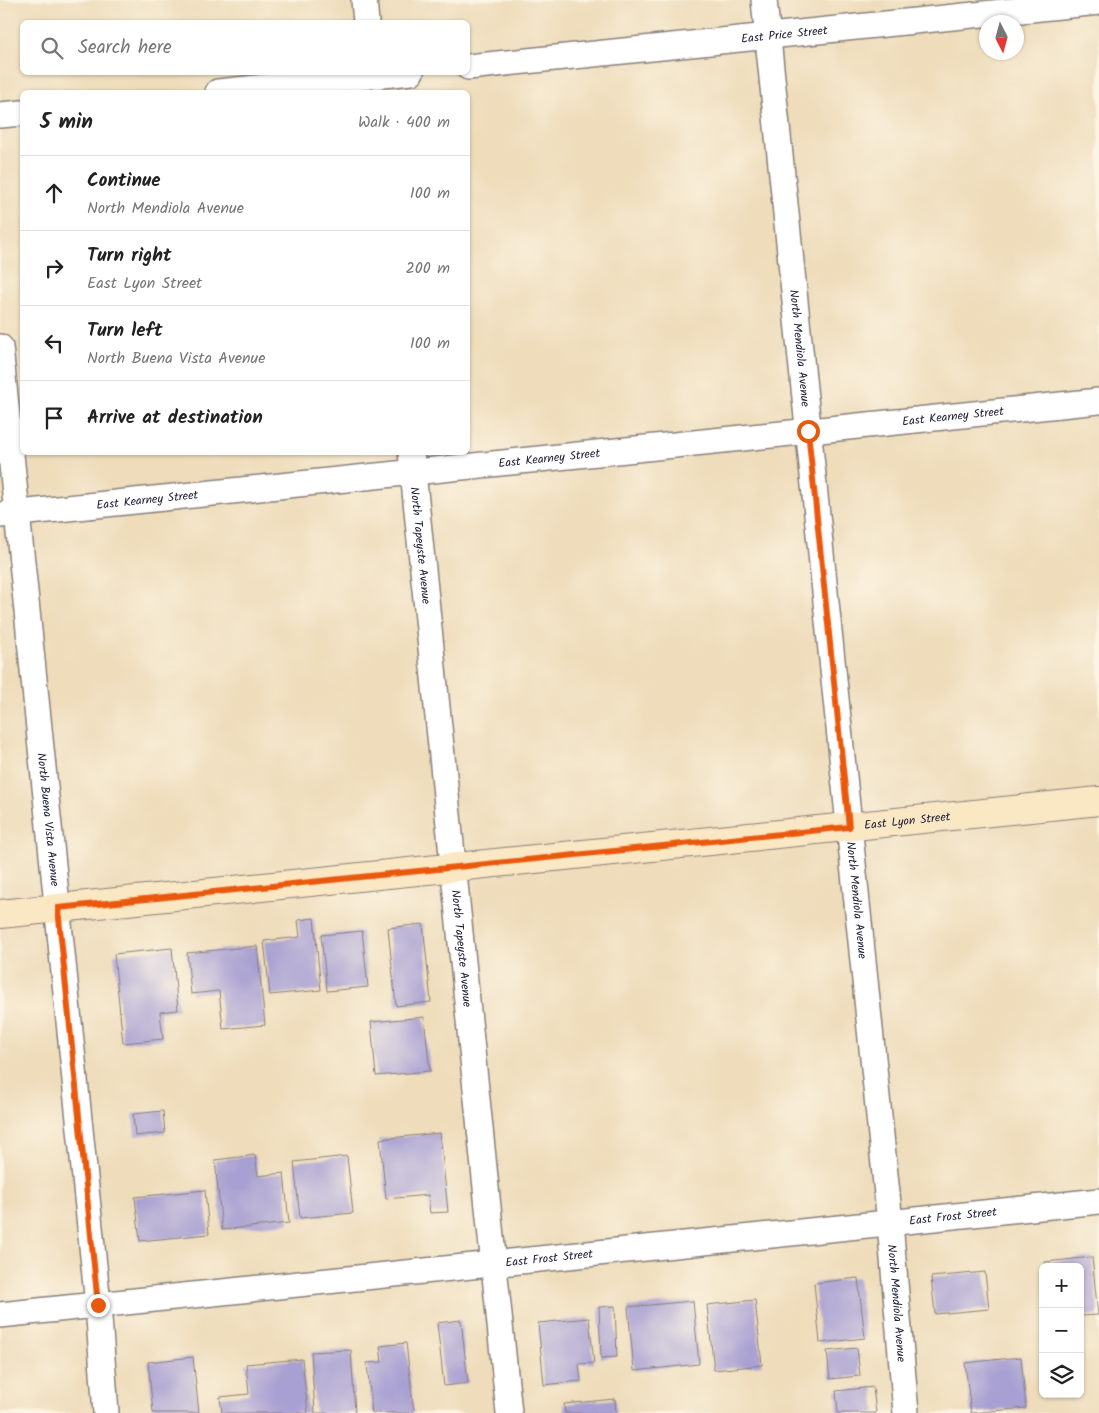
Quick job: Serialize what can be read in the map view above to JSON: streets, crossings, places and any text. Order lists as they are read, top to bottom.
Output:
{
  "streets": {
    "main road": ["East Lyon Street"],
    "street": [
      "East Price Street",
      "North Mendiola Avenue",
      "East Kearney Street",
      "North Tapeyste Avenue",
      "North Buena Vista Avenue",
      "East Frost Street"
    ]
  },
  "crossings": [
    ["East Price Street", "North Mendiola Avenue"],
    ["North Mendiola Avenue", "East Kearney Street"],
    ["North Mendiola Avenue", "East Lyon Street"],
    ["North Mendiola Avenue", "East Frost Street"],
    ["East Kearney Street", "North Tapeyste Avenue"],
    ["East Kearney Street", "North Buena Vista Avenue"],
    ["North Tapeyste Avenue", "East Lyon Street"],
    ["North Tapeyste Avenue", "East Frost Street"],
    ["North Buena Vista Avenue", "East Lyon Street"],
    ["North Buena Vista Avenue", "East Frost Street"]
  ],
  "north": "bottom",
  "page": {
    "search": "Search here",
    "heading": ["5 min", "Walk · 400 m"],
    "list": [
      ["Continue", "North Mendiola Avenue", "100 m"],
      ["Turn right", "East Lyon Street", "200 m"],
      ["Turn left", "North Buena Vista Avenue", "100 m"],
      "Arrive at destination"
    ],
    "map_buttons": ["+", "−"]
  }
}
